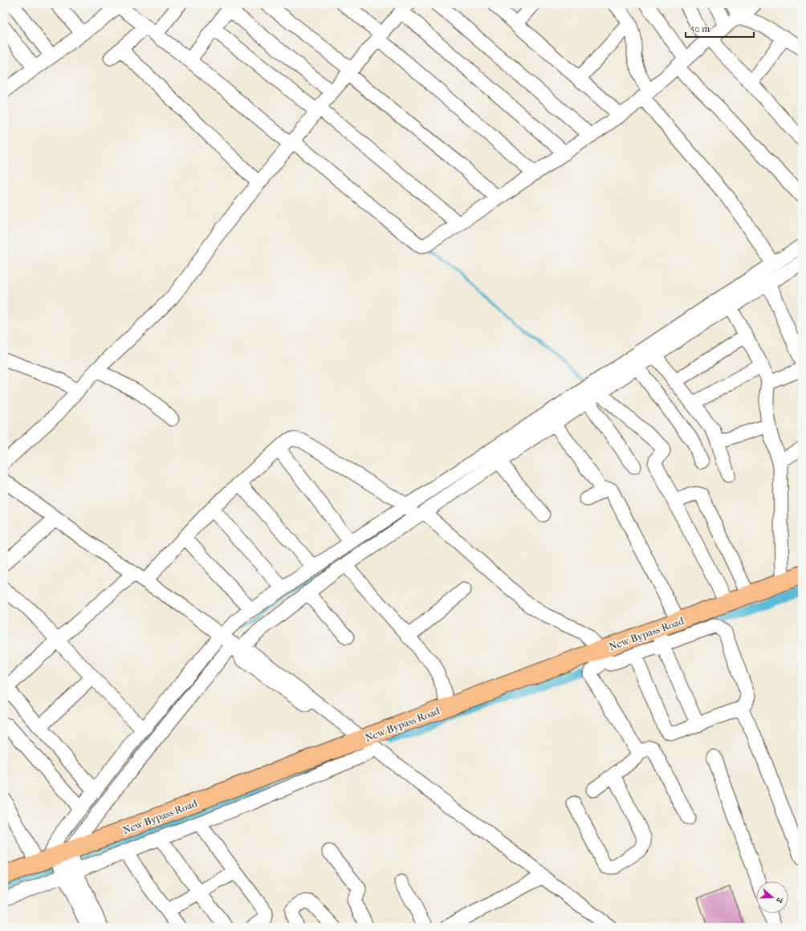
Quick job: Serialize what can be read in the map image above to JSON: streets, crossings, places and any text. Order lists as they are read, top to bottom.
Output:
{
  "streets": {
    "main road": ["New Bypass Road"]
  },
  "scale_bar": "50 m",
  "north": "right"
}
